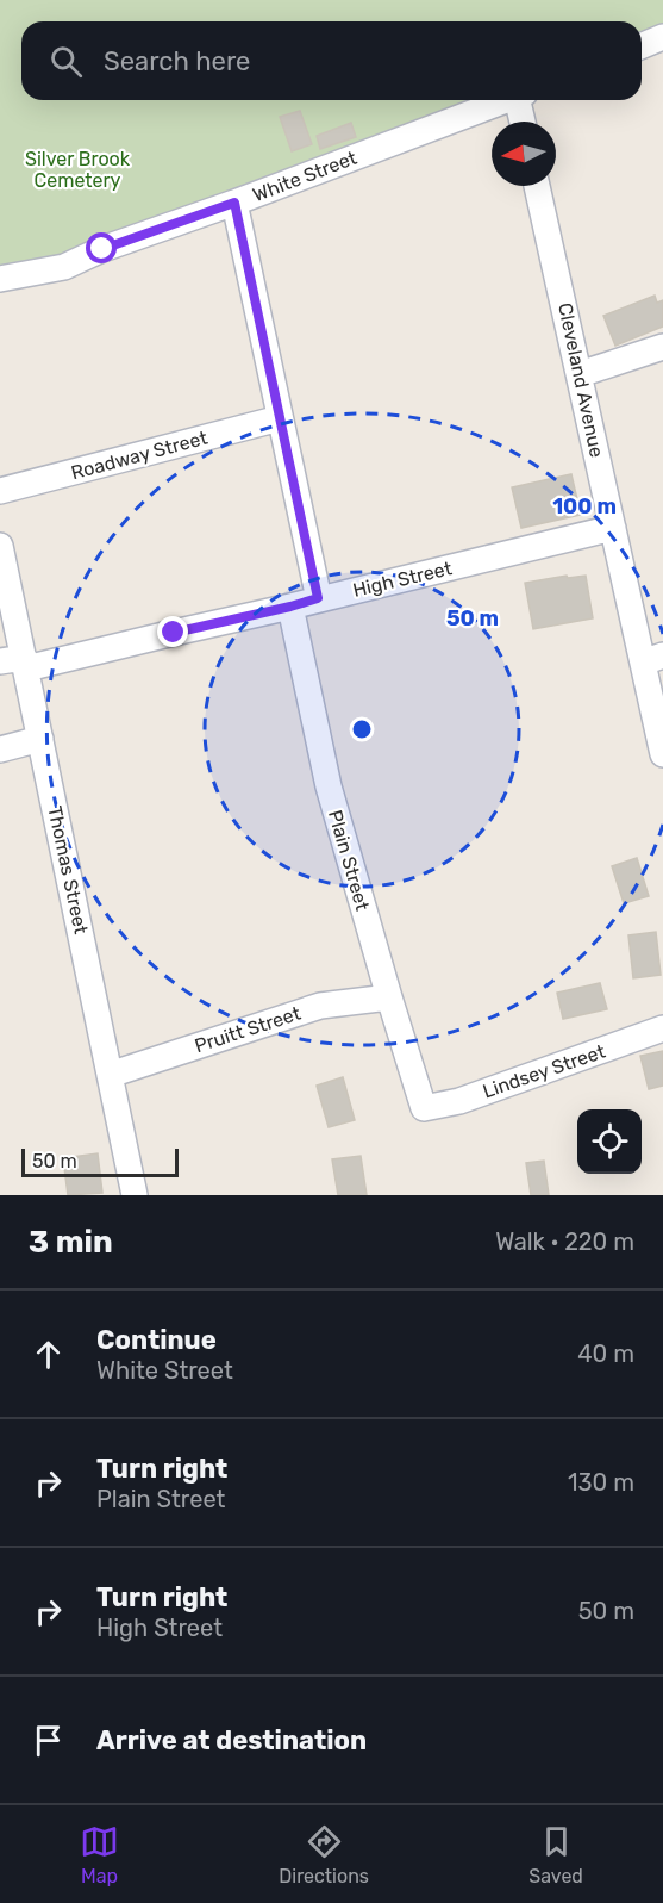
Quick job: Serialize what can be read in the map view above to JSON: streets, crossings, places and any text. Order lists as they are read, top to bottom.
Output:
{
  "streets": {
    "street": [
      "White Street",
      "Cleveland Avenue",
      "Roadway Street",
      "High Street",
      "Plain Street",
      "Thomas Street",
      "Pruitt Street",
      "Lindsey Street"
    ]
  },
  "crossings": [
    ["Cleveland Avenue", "High Street"],
    ["High Street", "Plain Street"],
    ["High Street", "Thomas Street"],
    ["Plain Street", "Pruitt Street"],
    ["Plain Street", "Lindsey Street"],
    ["Thomas Street", "Pruitt Street"]
  ],
  "parks": ["Silver Brook Cemetery"],
  "scale_bar": "50 m",
  "north": "left",
  "page": {
    "search": "Search here",
    "scale": "50 m",
    "heading": ["3 min", "Walk · 220 m"],
    "list": [
      ["Continue", "White Street", "40 m"],
      ["Turn right", "Plain Street", "130 m"],
      ["Turn right", "High Street", "50 m"],
      "Arrive at destination"
    ],
    "nav": ["Map", "Directions", "Saved"]
  },
  "rings": ["100 m", "50 m"]
}
